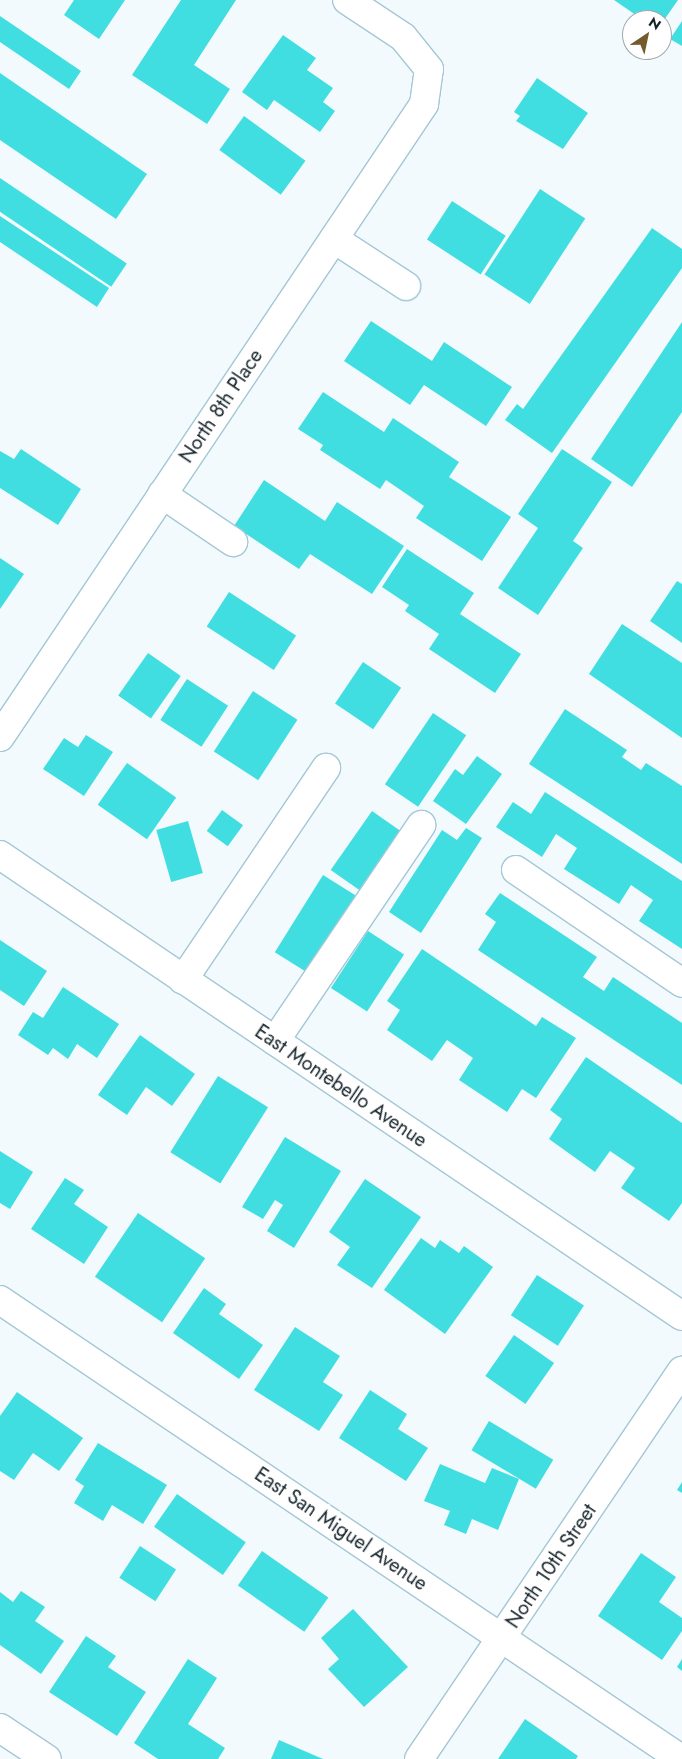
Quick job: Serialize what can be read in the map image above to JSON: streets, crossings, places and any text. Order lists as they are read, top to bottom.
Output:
{
  "streets": {
    "street": [
      "North 8th Place",
      "East Montebello Avenue",
      "East San Miguel Avenue",
      "North 10th Street"
    ]
  },
  "crossings": [
    ["East San Miguel Avenue", "North 10th Street"]
  ],
  "north": "top right"
}
